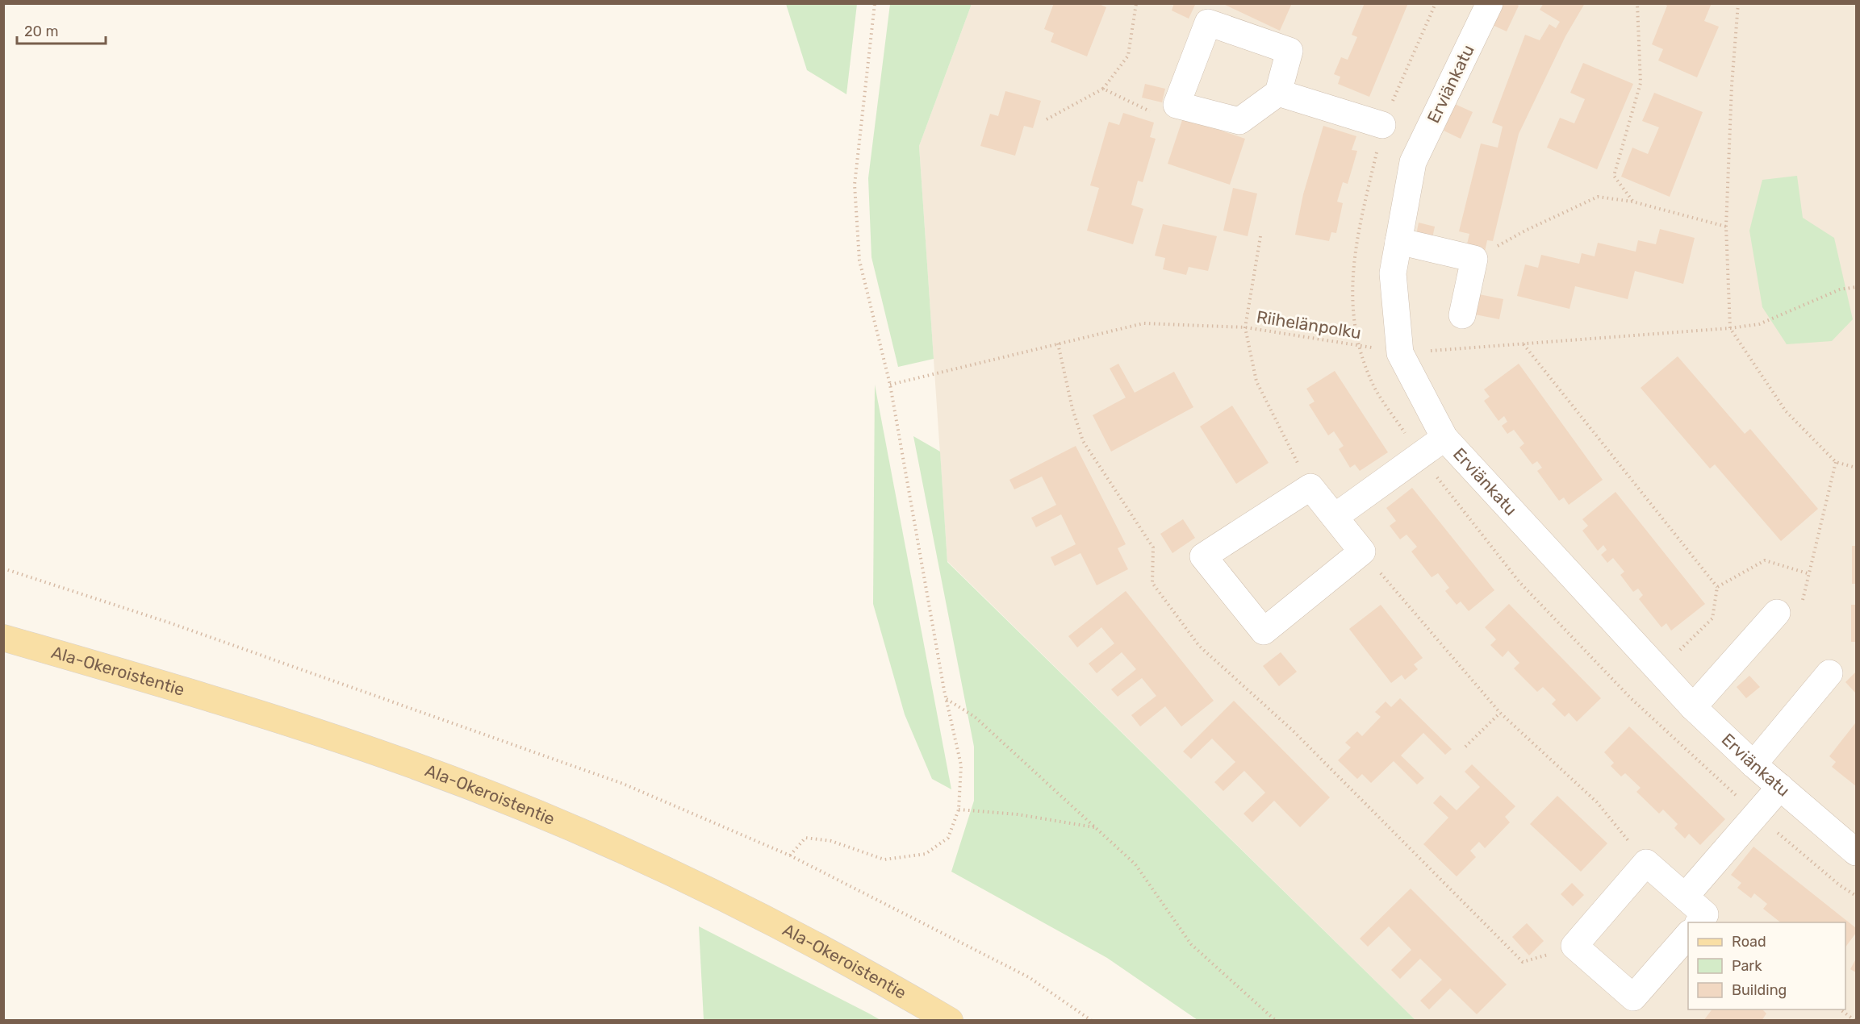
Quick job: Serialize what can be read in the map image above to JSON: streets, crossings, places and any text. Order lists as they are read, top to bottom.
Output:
{
  "streets": {
    "main road": ["Ala-Okeroistentie"],
    "street": ["Erviänkatu"],
    "path": ["Riihelänpolku"]
  },
  "crossings": [
    ["Erviänkatu", "Riihelänpolku"]
  ],
  "legend": ["Road", "Park", "Building"],
  "scale_bar": "20 m"
}
